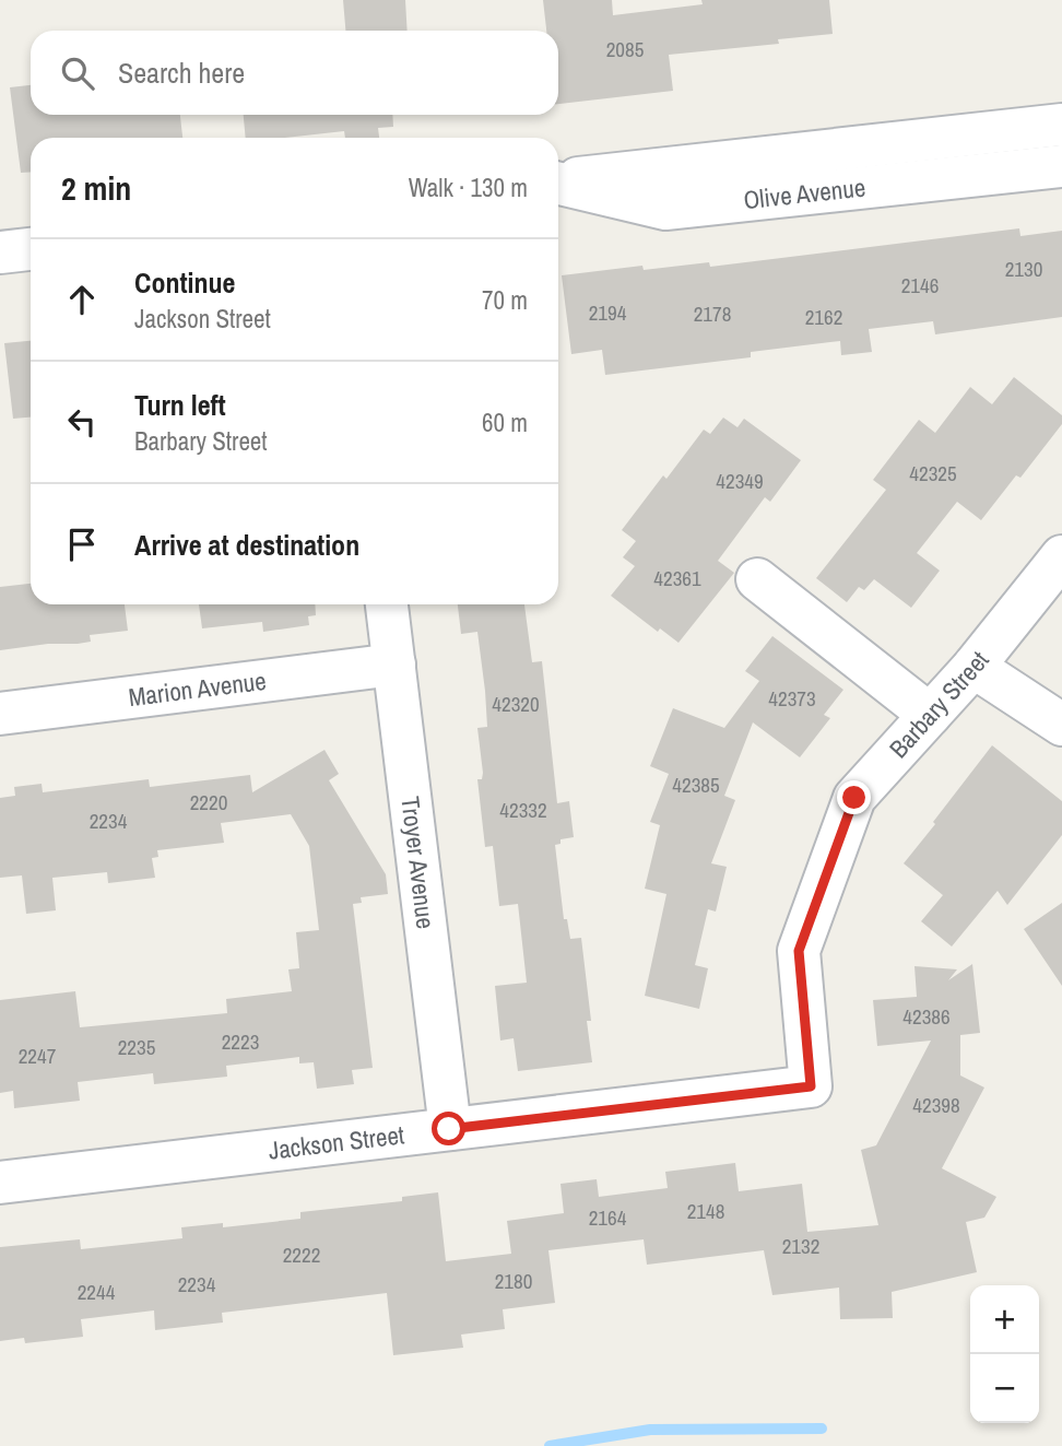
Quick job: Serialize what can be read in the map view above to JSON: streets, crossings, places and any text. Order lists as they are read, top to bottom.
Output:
{
  "streets": {
    "street": [
      "Olive Avenue",
      "Marion Avenue",
      "Barbary Street",
      "Troyer Avenue",
      "Jackson Street"
    ]
  },
  "crossings": [
    ["Marion Avenue", "Troyer Avenue"],
    ["Barbary Street", "Jackson Street"],
    ["Troyer Avenue", "Jackson Street"]
  ],
  "house_numbers": [
    "2085",
    "2130",
    "2146",
    "2194",
    "2178",
    "2162",
    "42325",
    "42349",
    "42361",
    "42373",
    "42320",
    "42385",
    "2220",
    "42332",
    "2234",
    "42386",
    "2223",
    "2235",
    "2247",
    "42398",
    "2148",
    "2164",
    "2132",
    "2222",
    "2180",
    "2234",
    "2244"
  ],
  "page": {
    "search": "Search here",
    "heading": ["2 min", "Walk · 130 m"],
    "list": [
      ["Continue", "Jackson Street", "70 m"],
      ["Turn left", "Barbary Street", "60 m"],
      "Arrive at destination"
    ],
    "map_buttons": ["+", "−"]
  }
}
